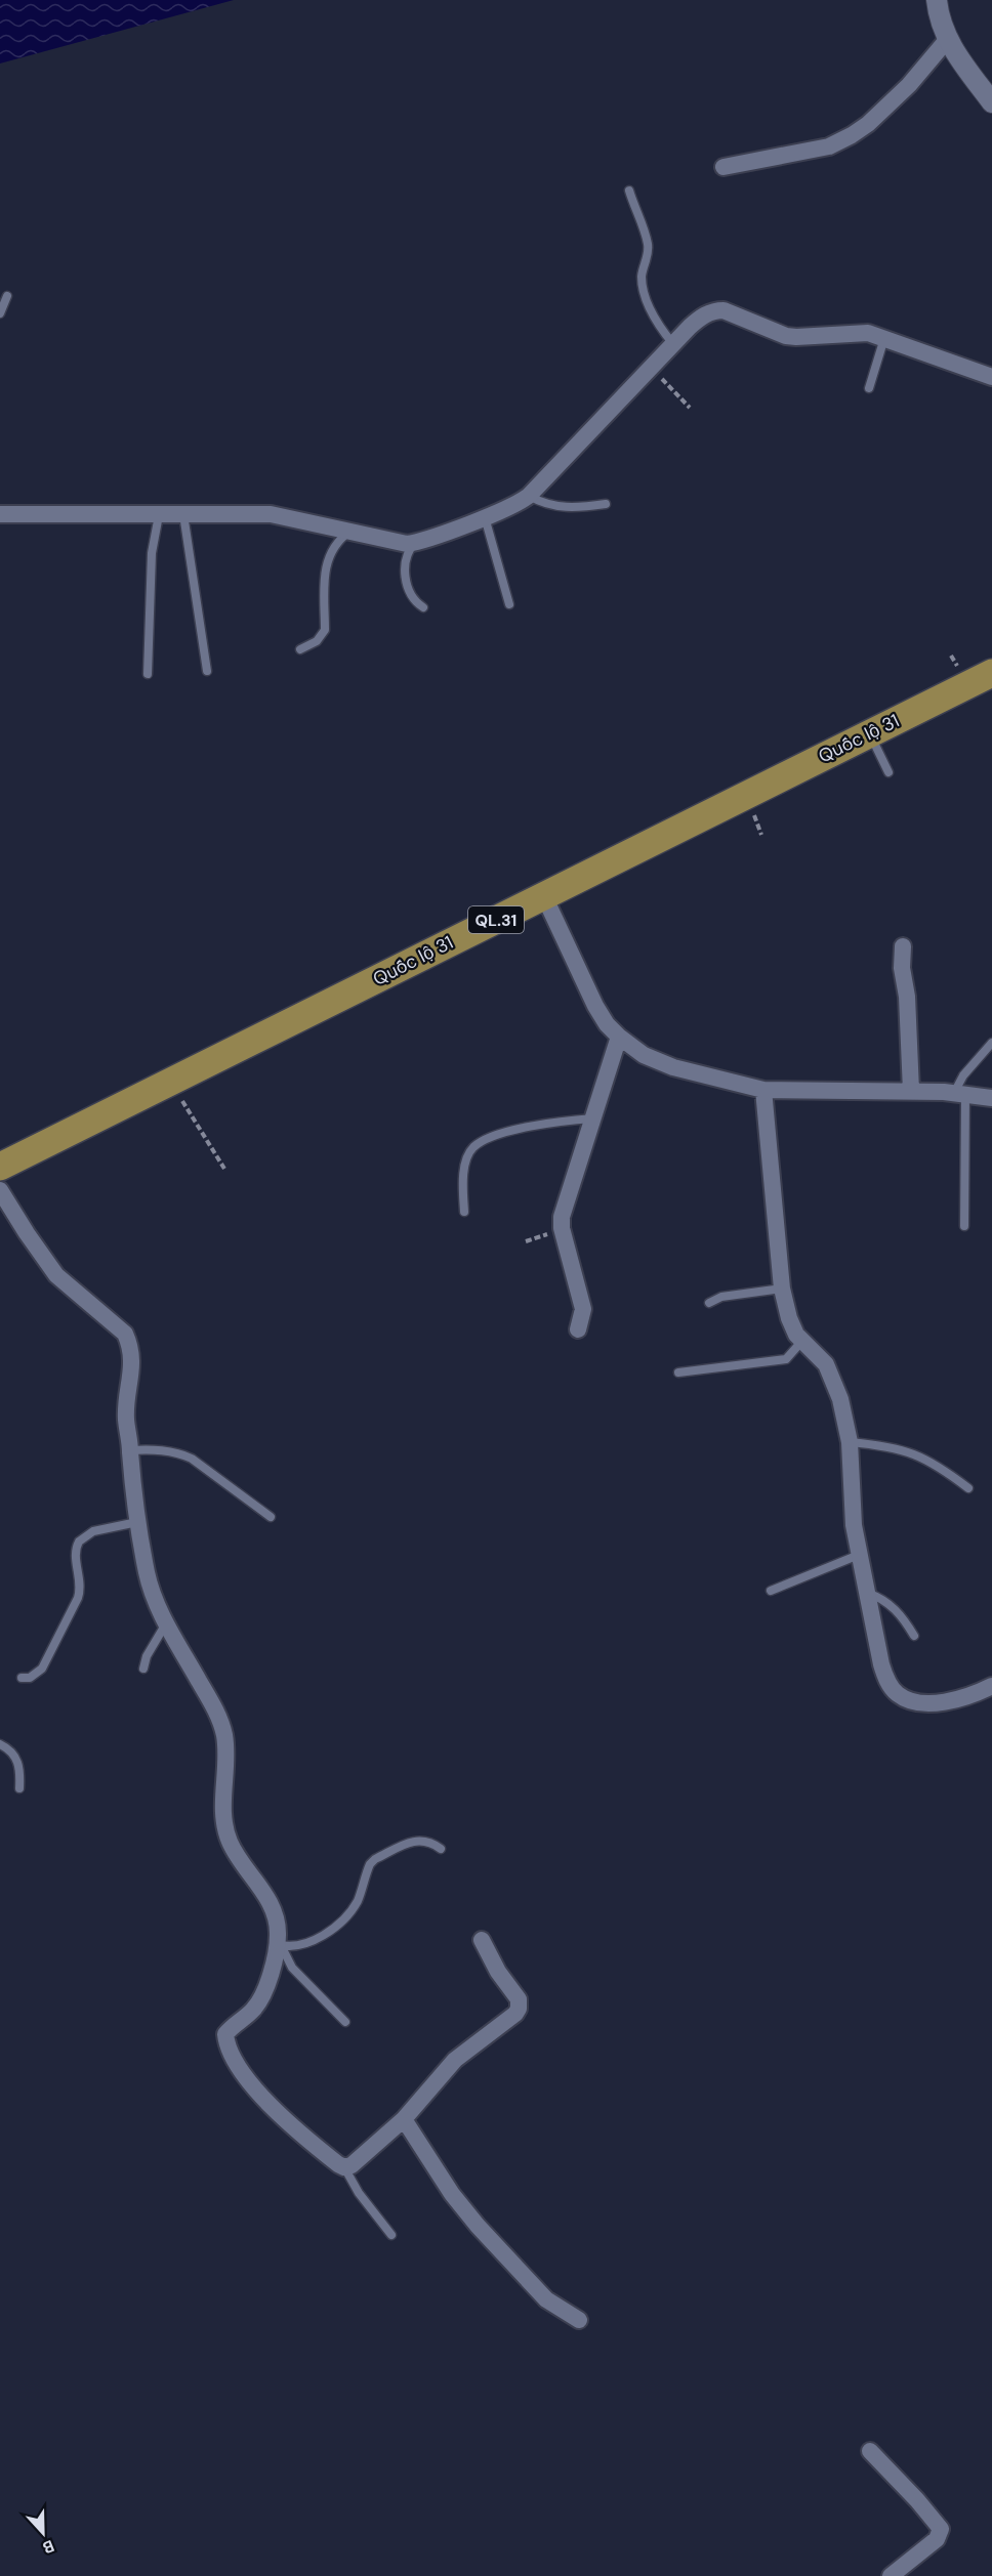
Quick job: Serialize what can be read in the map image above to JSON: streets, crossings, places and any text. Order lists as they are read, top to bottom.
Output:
{
  "streets": {
    "highway": ["Quốc lộ 31", "QL.31"]
  },
  "north": "bottom"
}
